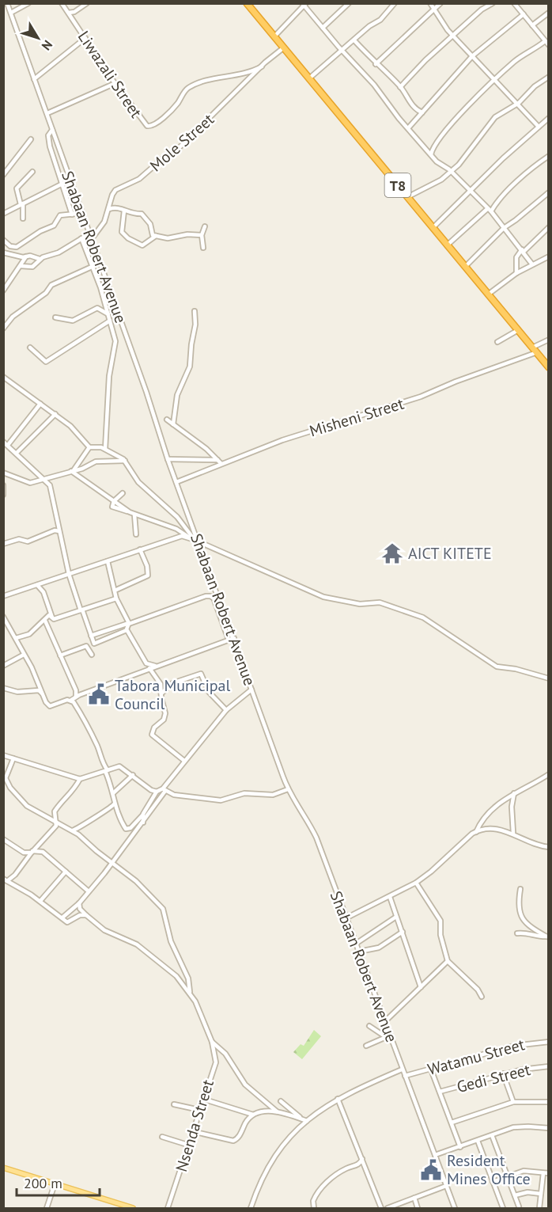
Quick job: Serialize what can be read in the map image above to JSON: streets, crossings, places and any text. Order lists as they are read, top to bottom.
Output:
{
  "streets": {
    "highway": ["T8"],
    "street": [
      "Liwazali Street",
      "Mole Street",
      "Shabaan Robert Avenue",
      "Misheni Street",
      "Watamu Street",
      "Gedi Street",
      "Nsenda Street"
    ]
  },
  "crossings": [
    ["Liwazali Street", "Mole Street"],
    ["Mole Street", "T8"],
    ["Mole Street", "Shabaan Robert Avenue"],
    ["T8", "Misheni Street"],
    ["Shabaan Robert Avenue", "Misheni Street"],
    ["Shabaan Robert Avenue", "Watamu Street"]
  ],
  "places": {
    "temple": ["AICT KITETE"],
    "public building": ["Tabora Municipal Council", "Resident Mines Office"]
  },
  "scale_bar": "200 m",
  "north": "bottom right"
}
